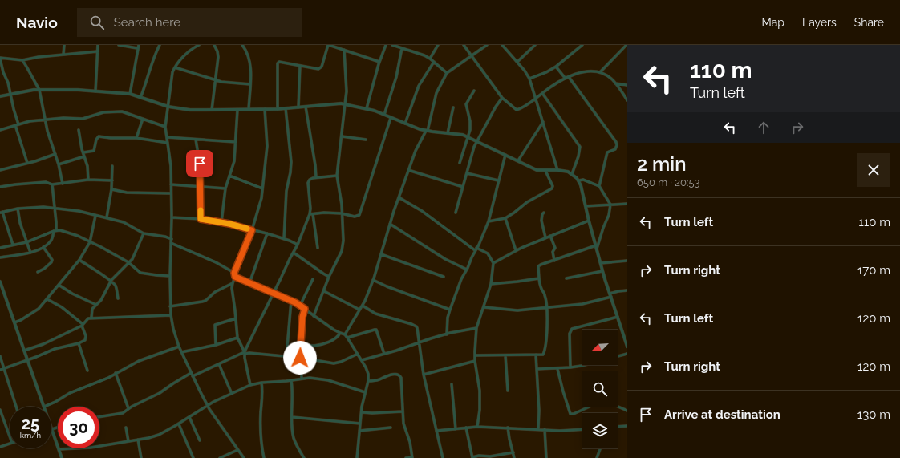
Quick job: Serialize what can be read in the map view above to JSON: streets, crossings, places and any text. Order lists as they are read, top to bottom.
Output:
{
  "north": "bottom left",
  "page": {
    "header": "Navio",
    "search": "Search here",
    "nav": ["Map", "Layers", "Share"],
    "turn": ["110 m", "Turn left"],
    "heading": ["2 min", "650 m · 20:53"],
    "list": [
      {
        "name": "Turn left",
        "value": "110 m"
      },
      {
        "name": "Turn right",
        "value": "170 m"
      },
      {
        "name": "Turn left",
        "value": "120 m"
      },
      {
        "name": "Turn right",
        "value": "120 m"
      },
      {
        "name": "Arrive at destination",
        "value": "130 m"
      }
    ],
    "speed": "25 km/h",
    "limit": "30"
  }
}
